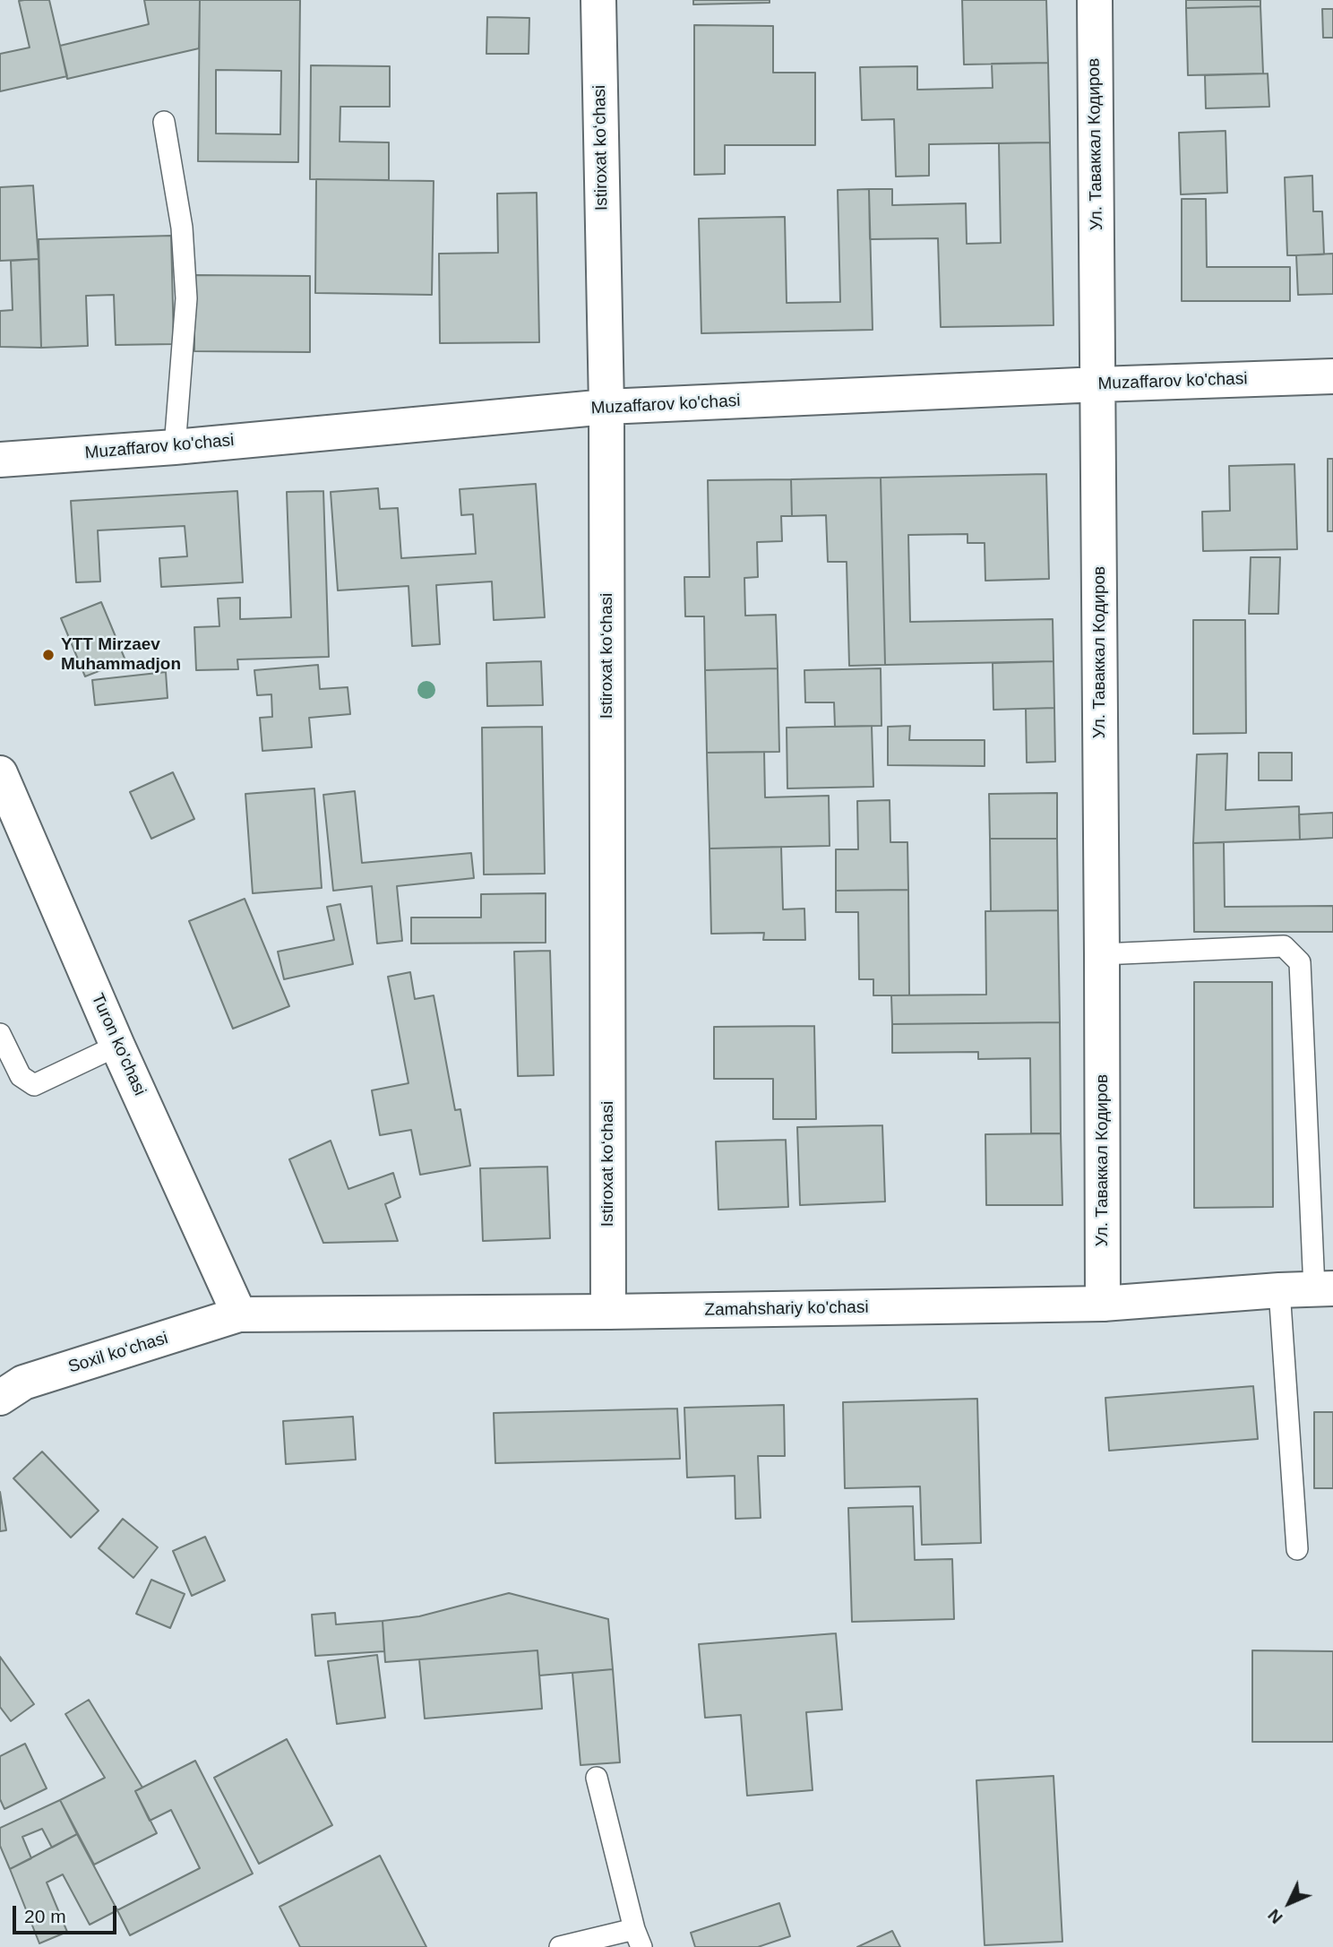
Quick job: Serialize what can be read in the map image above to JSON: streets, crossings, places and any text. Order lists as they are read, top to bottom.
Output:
{
  "streets": {
    "street": [
      "Ул. Таваккал Кодиров",
      "Istiroxat koʻchasi",
      "Muzaffarov ko'chasi",
      "Turon ko'chasi",
      "Zamahshariy ko'chasi",
      "Soxil koʻchasi"
    ]
  },
  "crossings": [
    ["Ул. Таваккал Кодиров", "Muzaffarov ko'chasi"],
    ["Ул. Таваккал Кодиров", "Zamahshariy ko'chasi"],
    ["Istiroxat koʻchasi", "Muzaffarov ko'chasi"],
    ["Istiroxat koʻchasi", "Zamahshariy ko'chasi"],
    ["Turon ko'chasi", "Zamahshariy ko'chasi"],
    ["Turon ko'chasi", "Soxil koʻchasi"],
    ["Zamahshariy ko'chasi", "Soxil koʻchasi"]
  ],
  "places": ["YTT Mirzaev Muhammadjon"],
  "scale_bar": "20 m",
  "north": "bottom left"
}
